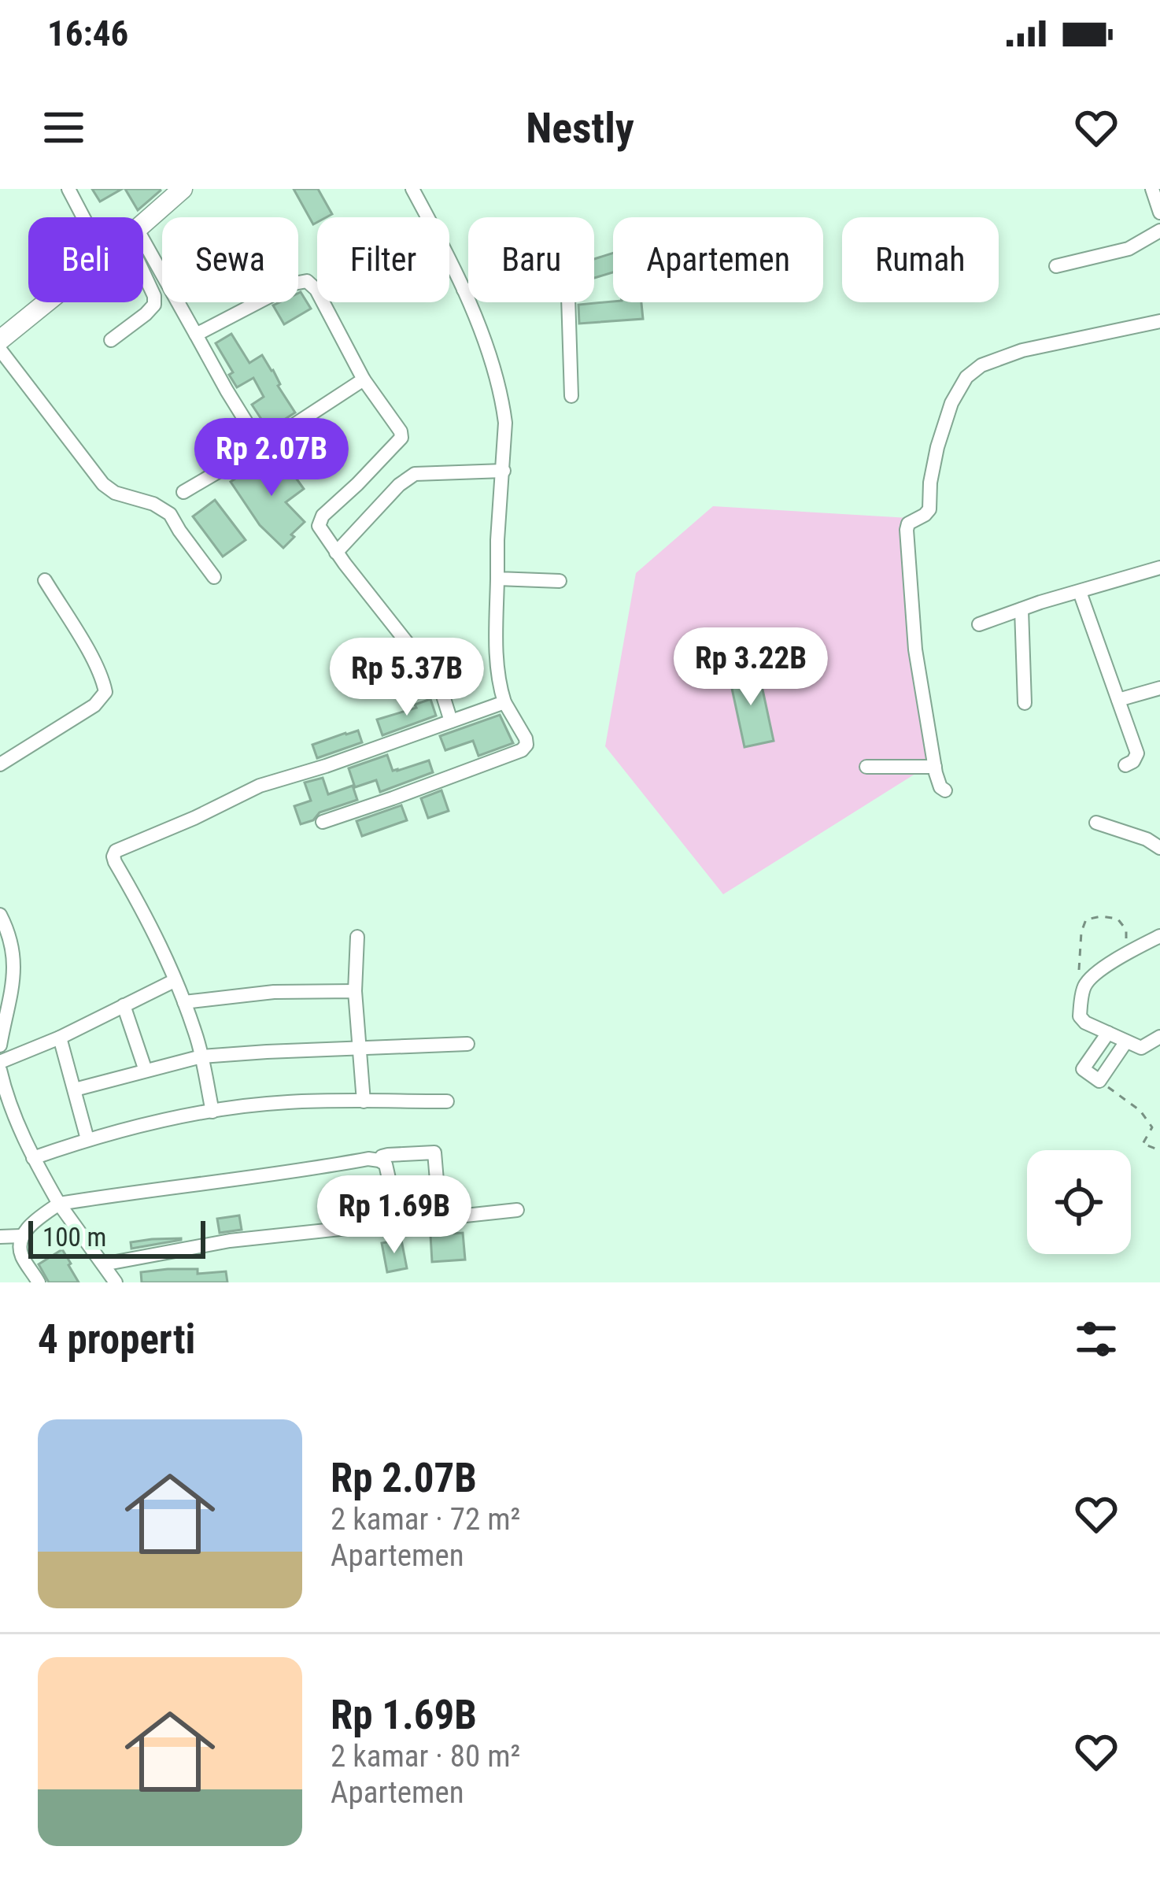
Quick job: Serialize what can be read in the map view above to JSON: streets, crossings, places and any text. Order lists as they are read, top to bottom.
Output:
{
  "scale_bar": "100 m",
  "page": {
    "status": "16:46",
    "header": "Nestly",
    "chip": [
      "Beli",
      "Sewa",
      "Filter",
      "Baru",
      "Apartemen",
      "Rumah"
    ],
    "price": [
      "Rp 2.07B",
      "Rp 3.22B",
      "Rp 5.37B",
      "Rp 1.69B"
    ],
    "scale": "100 m",
    "heading": "4 properti",
    "list": [
      {
        "name": "Rp 2.07B",
        "note": "2 kamar · 72 m² · Apartemen"
      },
      {
        "name": "Rp 1.69B",
        "note": "2 kamar · 80 m² · Apartemen"
      }
    ]
  }
}
